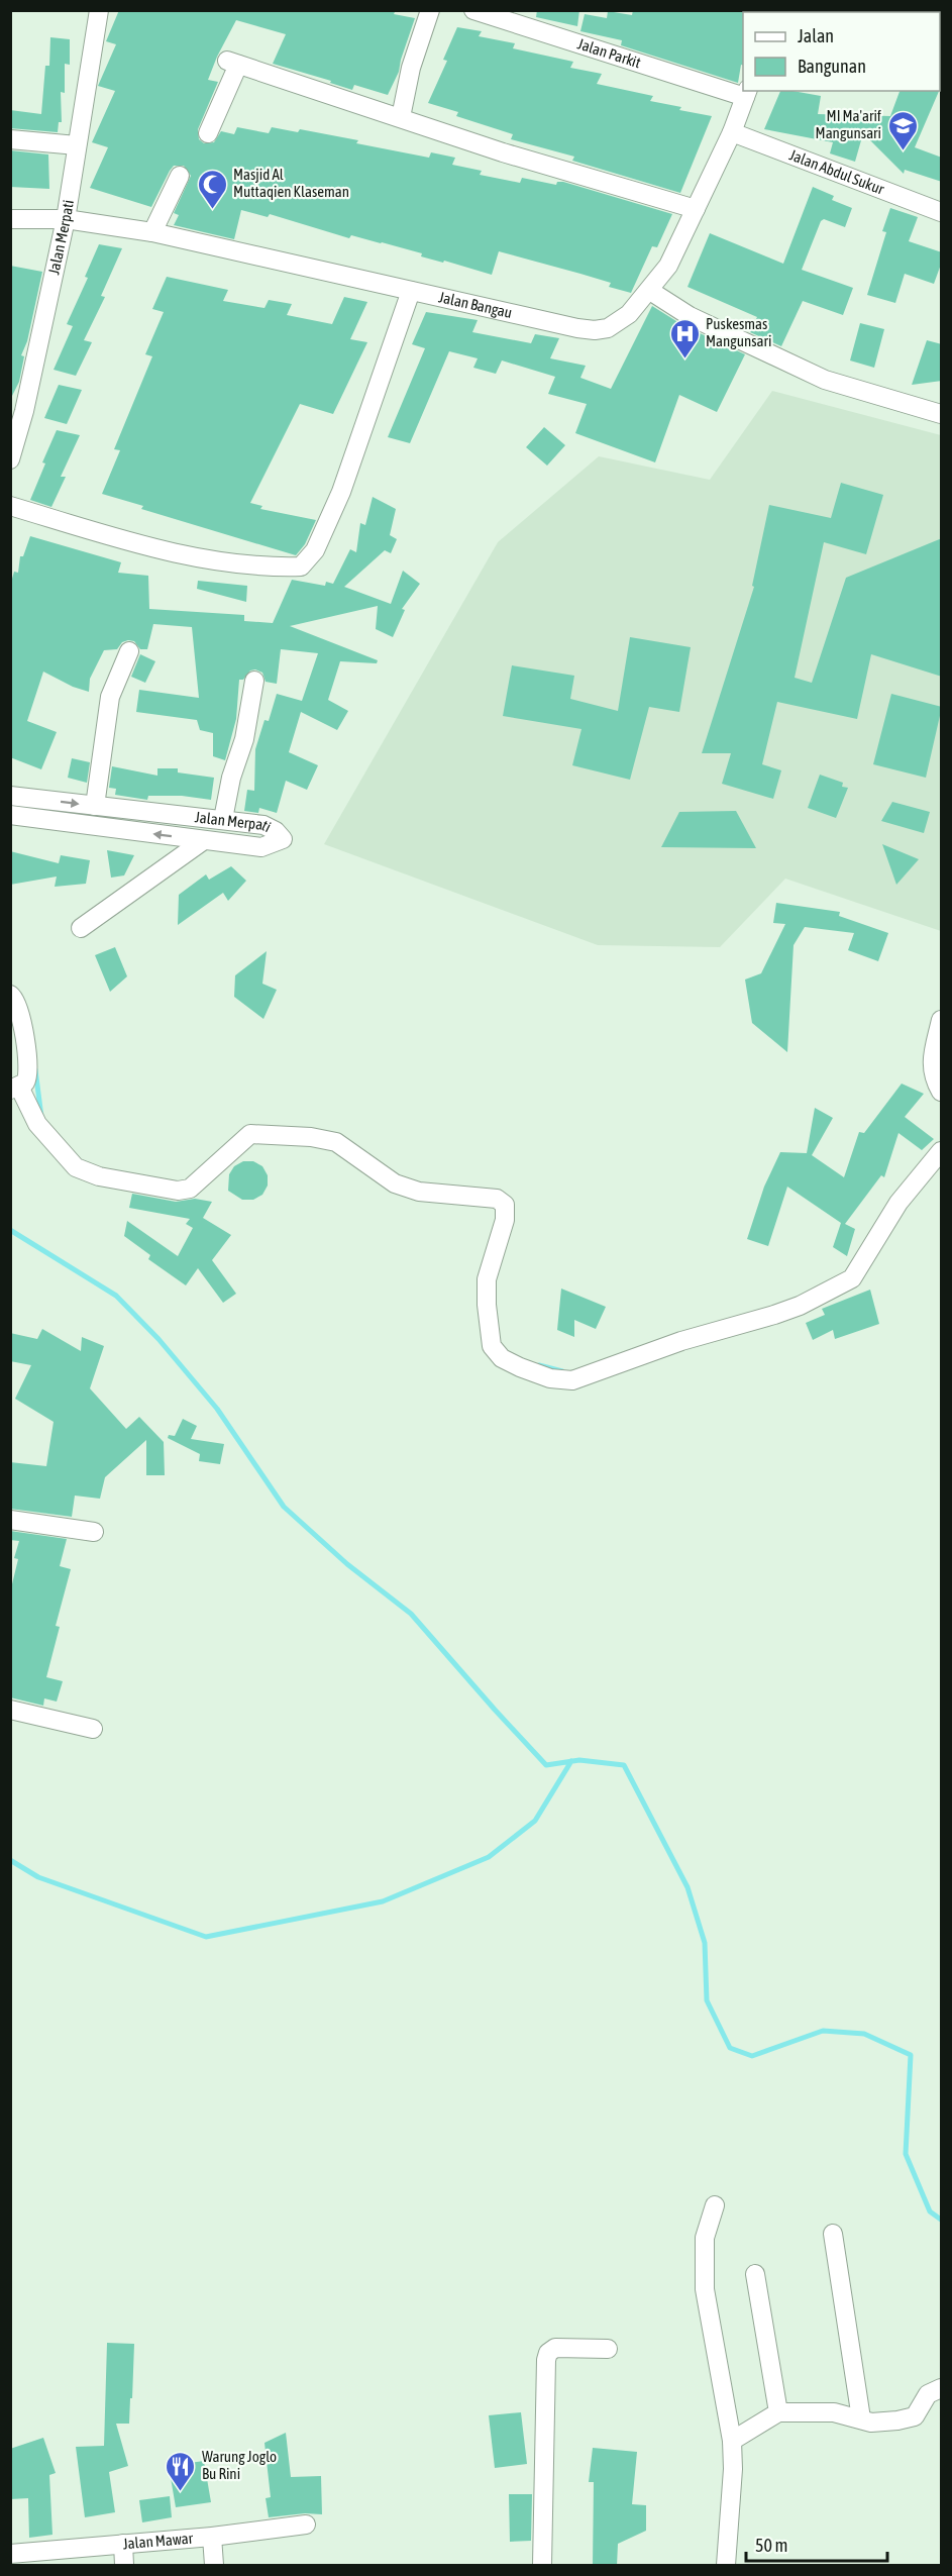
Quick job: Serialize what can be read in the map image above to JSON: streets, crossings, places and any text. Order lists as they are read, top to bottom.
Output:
{
  "streets": {
    "street": [
      "Jalan Parkit",
      "Jalan Abdul Sukur",
      "Jalan Merpati",
      "Jalan Bangau",
      "Jalan Mawar"
    ]
  },
  "crossings": [
    ["Jalan Parkit", "Jalan Bangau"],
    ["Jalan Abdul Sukur", "Jalan Bangau"],
    ["Jalan Merpati", "Jalan Bangau"]
  ],
  "places": {
    "school or university": ["MI Ma'arif Mangunsari"],
    "mosque": ["Masjid Al Muttaqien Klaseman"],
    "hospital": ["Puskesmas Mangunsari"],
    "restaurant": ["Warung Joglo Bu Rini"]
  },
  "legend": ["Jalan", "Bangunan"],
  "scale_bar": "50 m"
}
